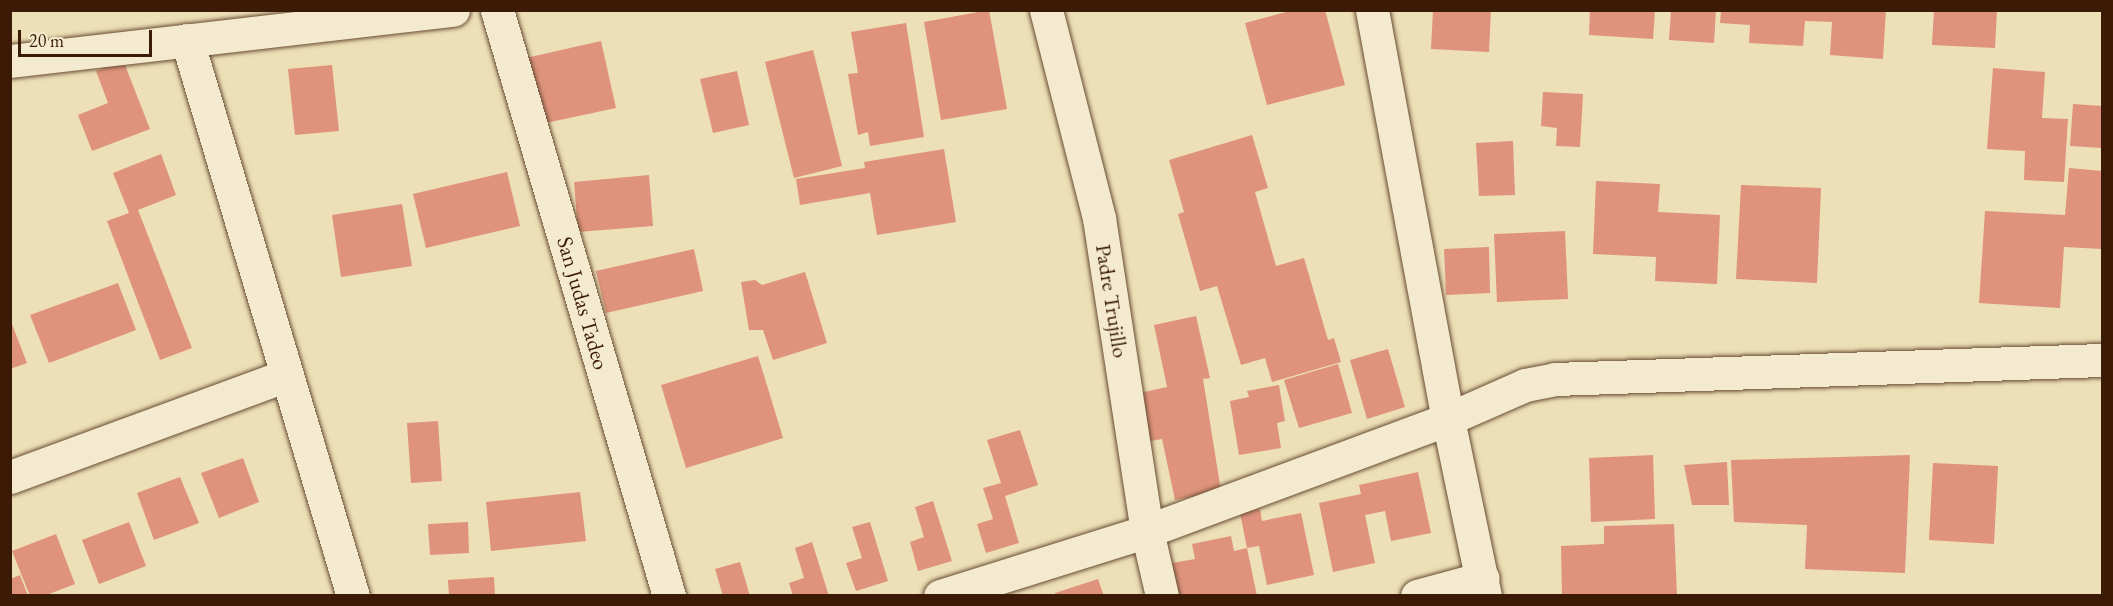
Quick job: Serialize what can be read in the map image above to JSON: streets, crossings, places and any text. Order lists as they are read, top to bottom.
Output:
{
  "streets": {
    "street": ["Padre Trujillo", "San Judas Tadeo"]
  },
  "scale_bar": "20 m"
}
